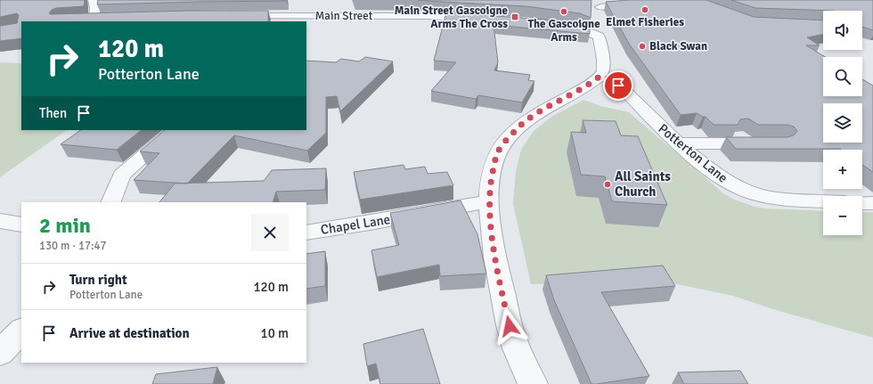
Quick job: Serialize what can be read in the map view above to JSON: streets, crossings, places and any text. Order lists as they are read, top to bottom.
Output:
{
  "streets": {
    "street": ["Main Street", "Potterton Lane", "Chapel Lane"]
  },
  "places": {
    "other": [
      "Elmet Fisheries",
      "The Gascoigne Arms",
      "Black Swan",
      "All Saints Church"
    ],
    "transit": ["Main Street Gascoigne Arms The Cross"]
  },
  "page": {
    "map_buttons": ["+", "−"],
    "turn": ["120 m", "Potterton Lane"],
    "then": "Then",
    "heading": ["2 min", "130 m · 17:47"],
    "list": [
      {
        "name": "Turn right",
        "note": "Potterton Lane",
        "value": "120 m"
      },
      {
        "name": "Arrive at destination",
        "value": "10 m"
      }
    ]
  }
}
